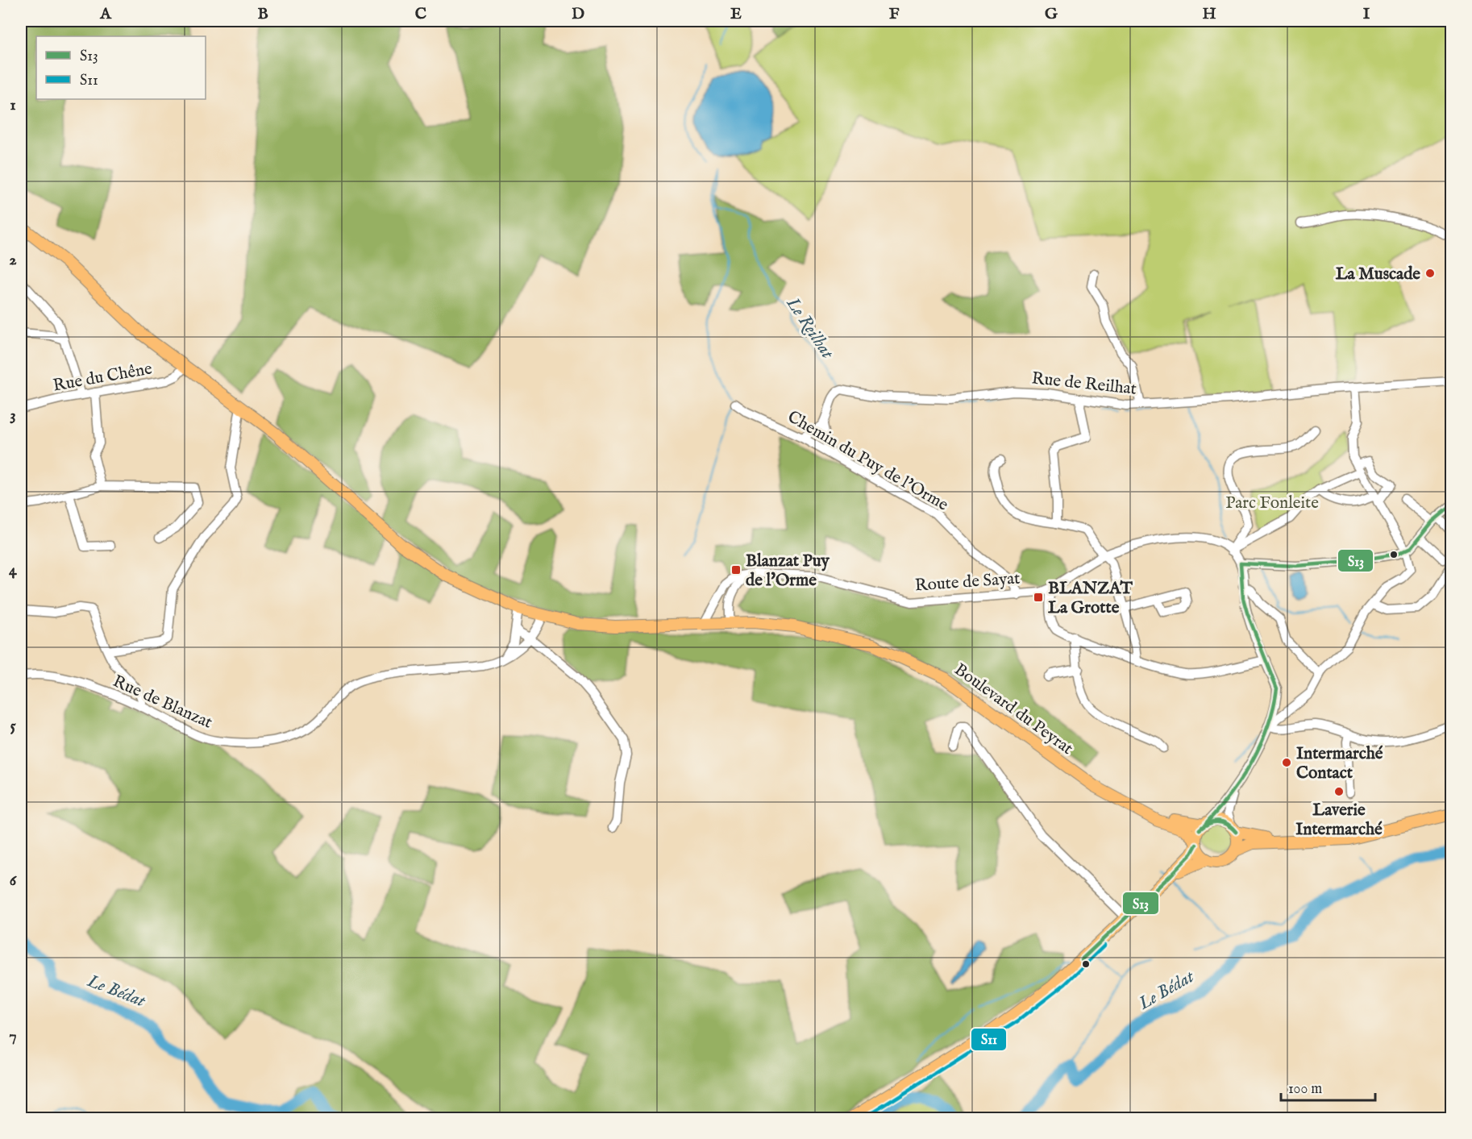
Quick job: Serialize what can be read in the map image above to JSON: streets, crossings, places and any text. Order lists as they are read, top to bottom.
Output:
{
  "streets": {
    "main road": ["Boulevard du Peyrat"],
    "street": [
      "Rue du Chêne",
      "Rue de Reilhat",
      "Chemin du Puy de l'Orme",
      "Route de Sayat",
      "Rue de Blanzat"
    ]
  },
  "crossings": [
    ["Rue du Chêne", "Boulevard du Peyrat"],
    ["Chemin du Puy de l'Orme", "Route de Sayat"],
    ["Route de Sayat", "Boulevard du Peyrat"],
    ["Rue de Blanzat", "Boulevard du Peyrat"]
  ],
  "water": ["Le Reilhat", "Le Bédat"],
  "parks": ["Parc Fonleite"],
  "places": {
    "other": ["La Muscade", "Intermarché Contact", "Laverie Intermarché"],
    "transit": ["Blanzat Puy de l'Orme", "BLANZAT La Grotte"]
  },
  "lines": ["transit line S13", "transit line S11"],
  "legend": ["S13", "S11"],
  "scale_bar": "100 m",
  "grid": {
    "columns": [
      "A",
      "B",
      "C",
      "D",
      "E",
      "F",
      "G",
      "H",
      "I"
    ],
    "rows": [
      "1",
      "2",
      "3",
      "4",
      "5",
      "6",
      "7"
    ]
  }
}
